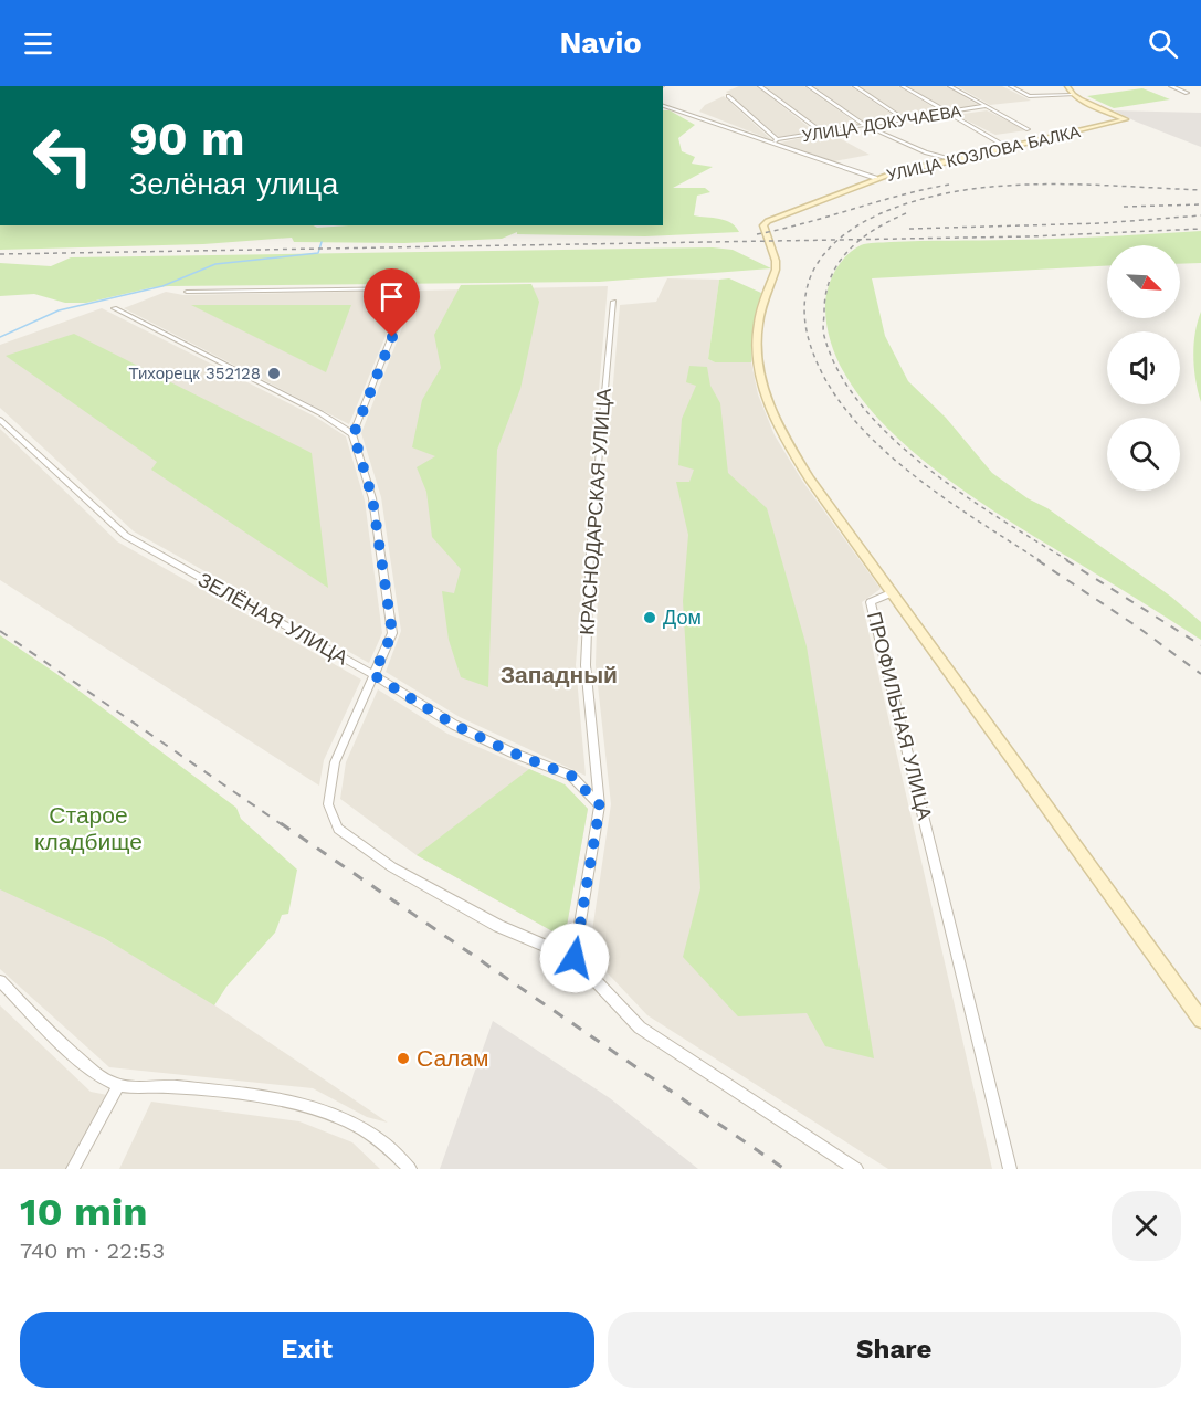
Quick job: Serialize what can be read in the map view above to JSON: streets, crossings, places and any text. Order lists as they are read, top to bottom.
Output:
{
  "streets": {
    "main road": ["УЛИЦА КОЗЛОВА БАЛКА", "ПРОФИЛЬНАЯ УЛИЦА"],
    "street": ["УЛИЦА ДОКУЧАЕВА", "КРАСНОДАРСКАЯ УЛИЦА", "ЗЕЛЁНАЯ УЛИЦА"]
  },
  "crossings": [
    ["УЛИЦА КОЗЛОВА БАЛКА", "ПРОФИЛЬНАЯ УЛИЦА"],
    ["КРАСНОДАРСКАЯ УЛИЦА", "ЗЕЛЁНАЯ УЛИЦА"]
  ],
  "districts": ["Западный"],
  "parks": ["Старое кладбище"],
  "places": ["Тихорецк 352128", "Дом", "Салам"],
  "north": "bottom right",
  "page": {
    "header": "Navio",
    "turn": ["90 m", "Зелёная улица"],
    "heading": ["10 min", "740 m · 22:53"],
    "buttons": ["Exit", "Share"]
  }
}
